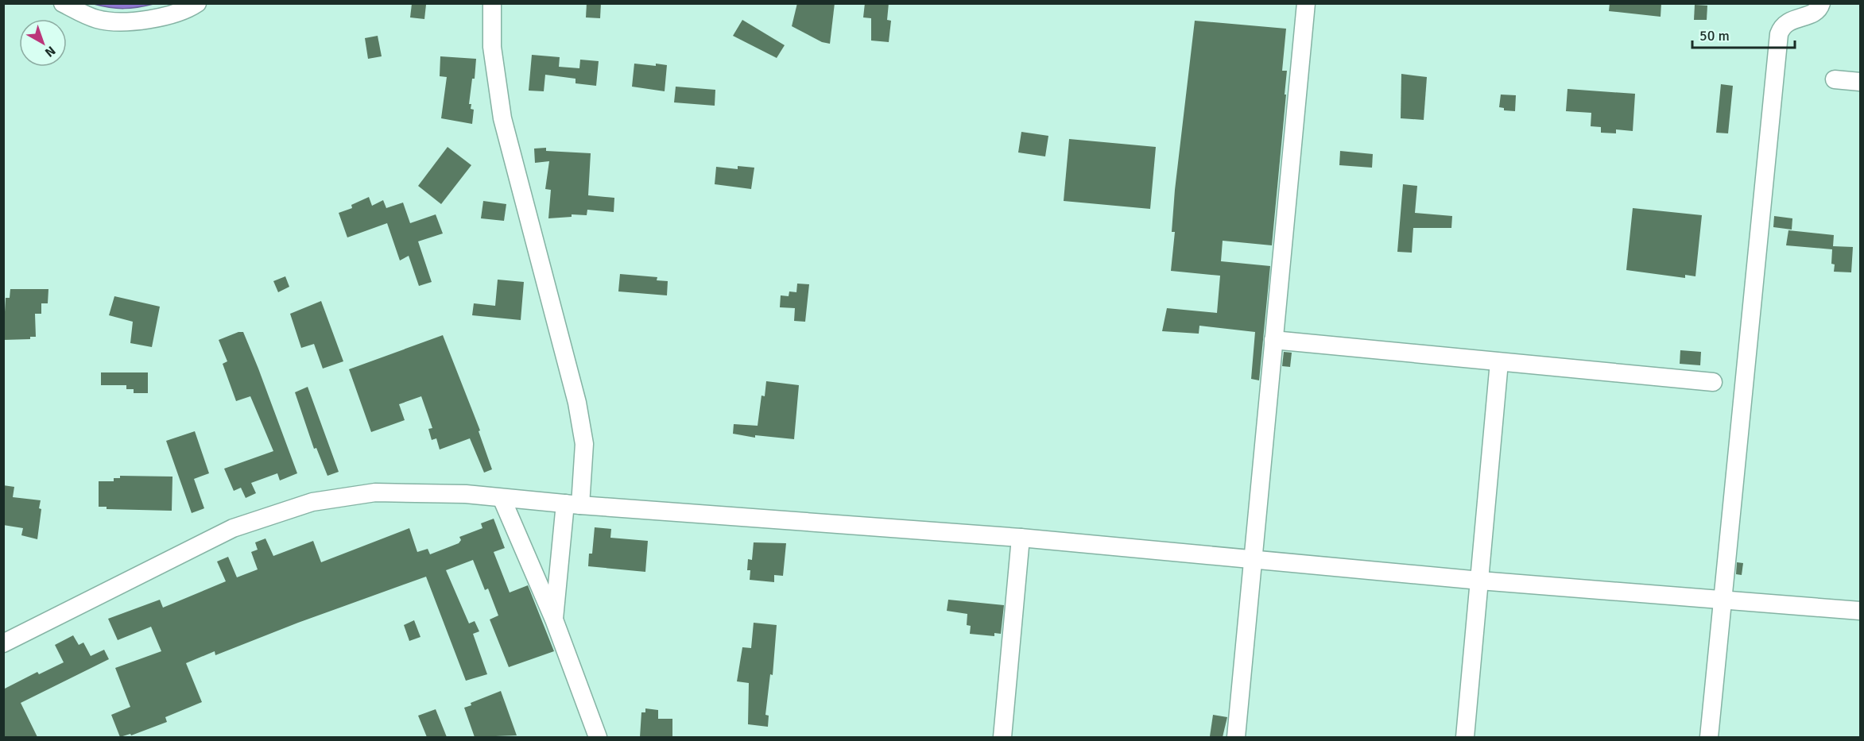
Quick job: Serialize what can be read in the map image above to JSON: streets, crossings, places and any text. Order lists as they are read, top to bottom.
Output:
{
  "scale_bar": "50 m",
  "north": "bottom right"
}
